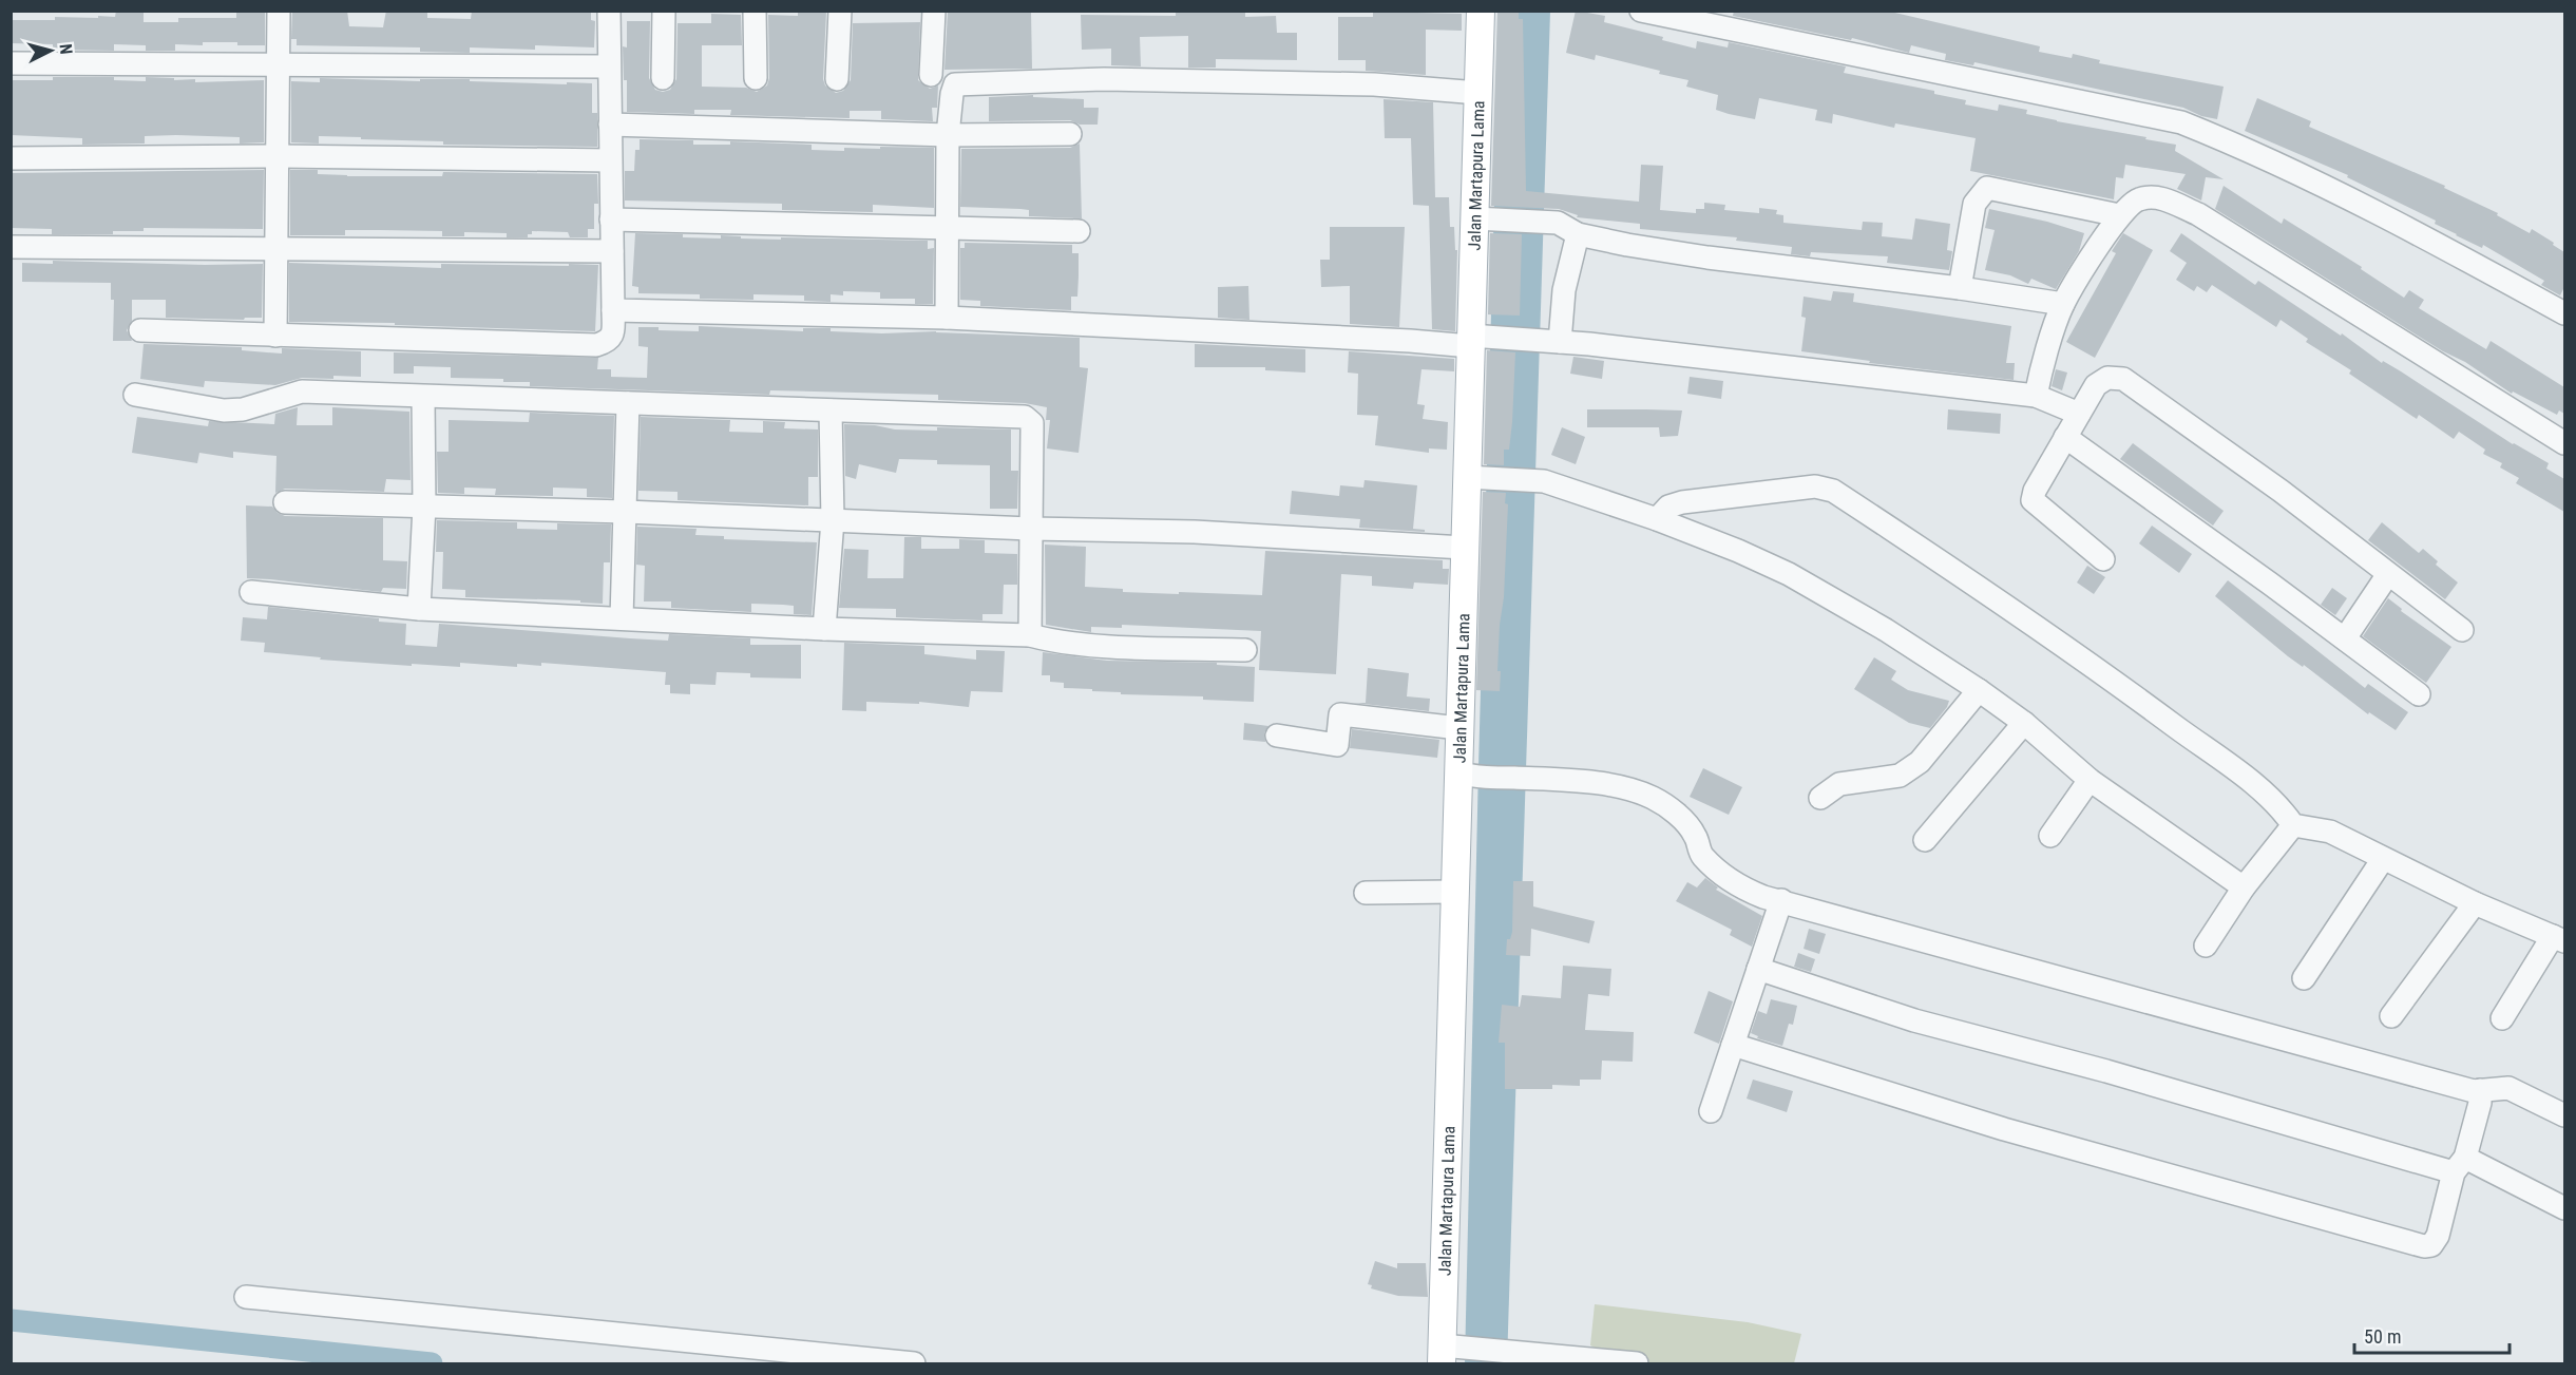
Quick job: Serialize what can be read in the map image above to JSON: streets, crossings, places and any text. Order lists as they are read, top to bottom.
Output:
{
  "streets": {
    "main road": ["Jalan Martapura Lama"]
  },
  "scale_bar": "50 m",
  "north": "right"
}
